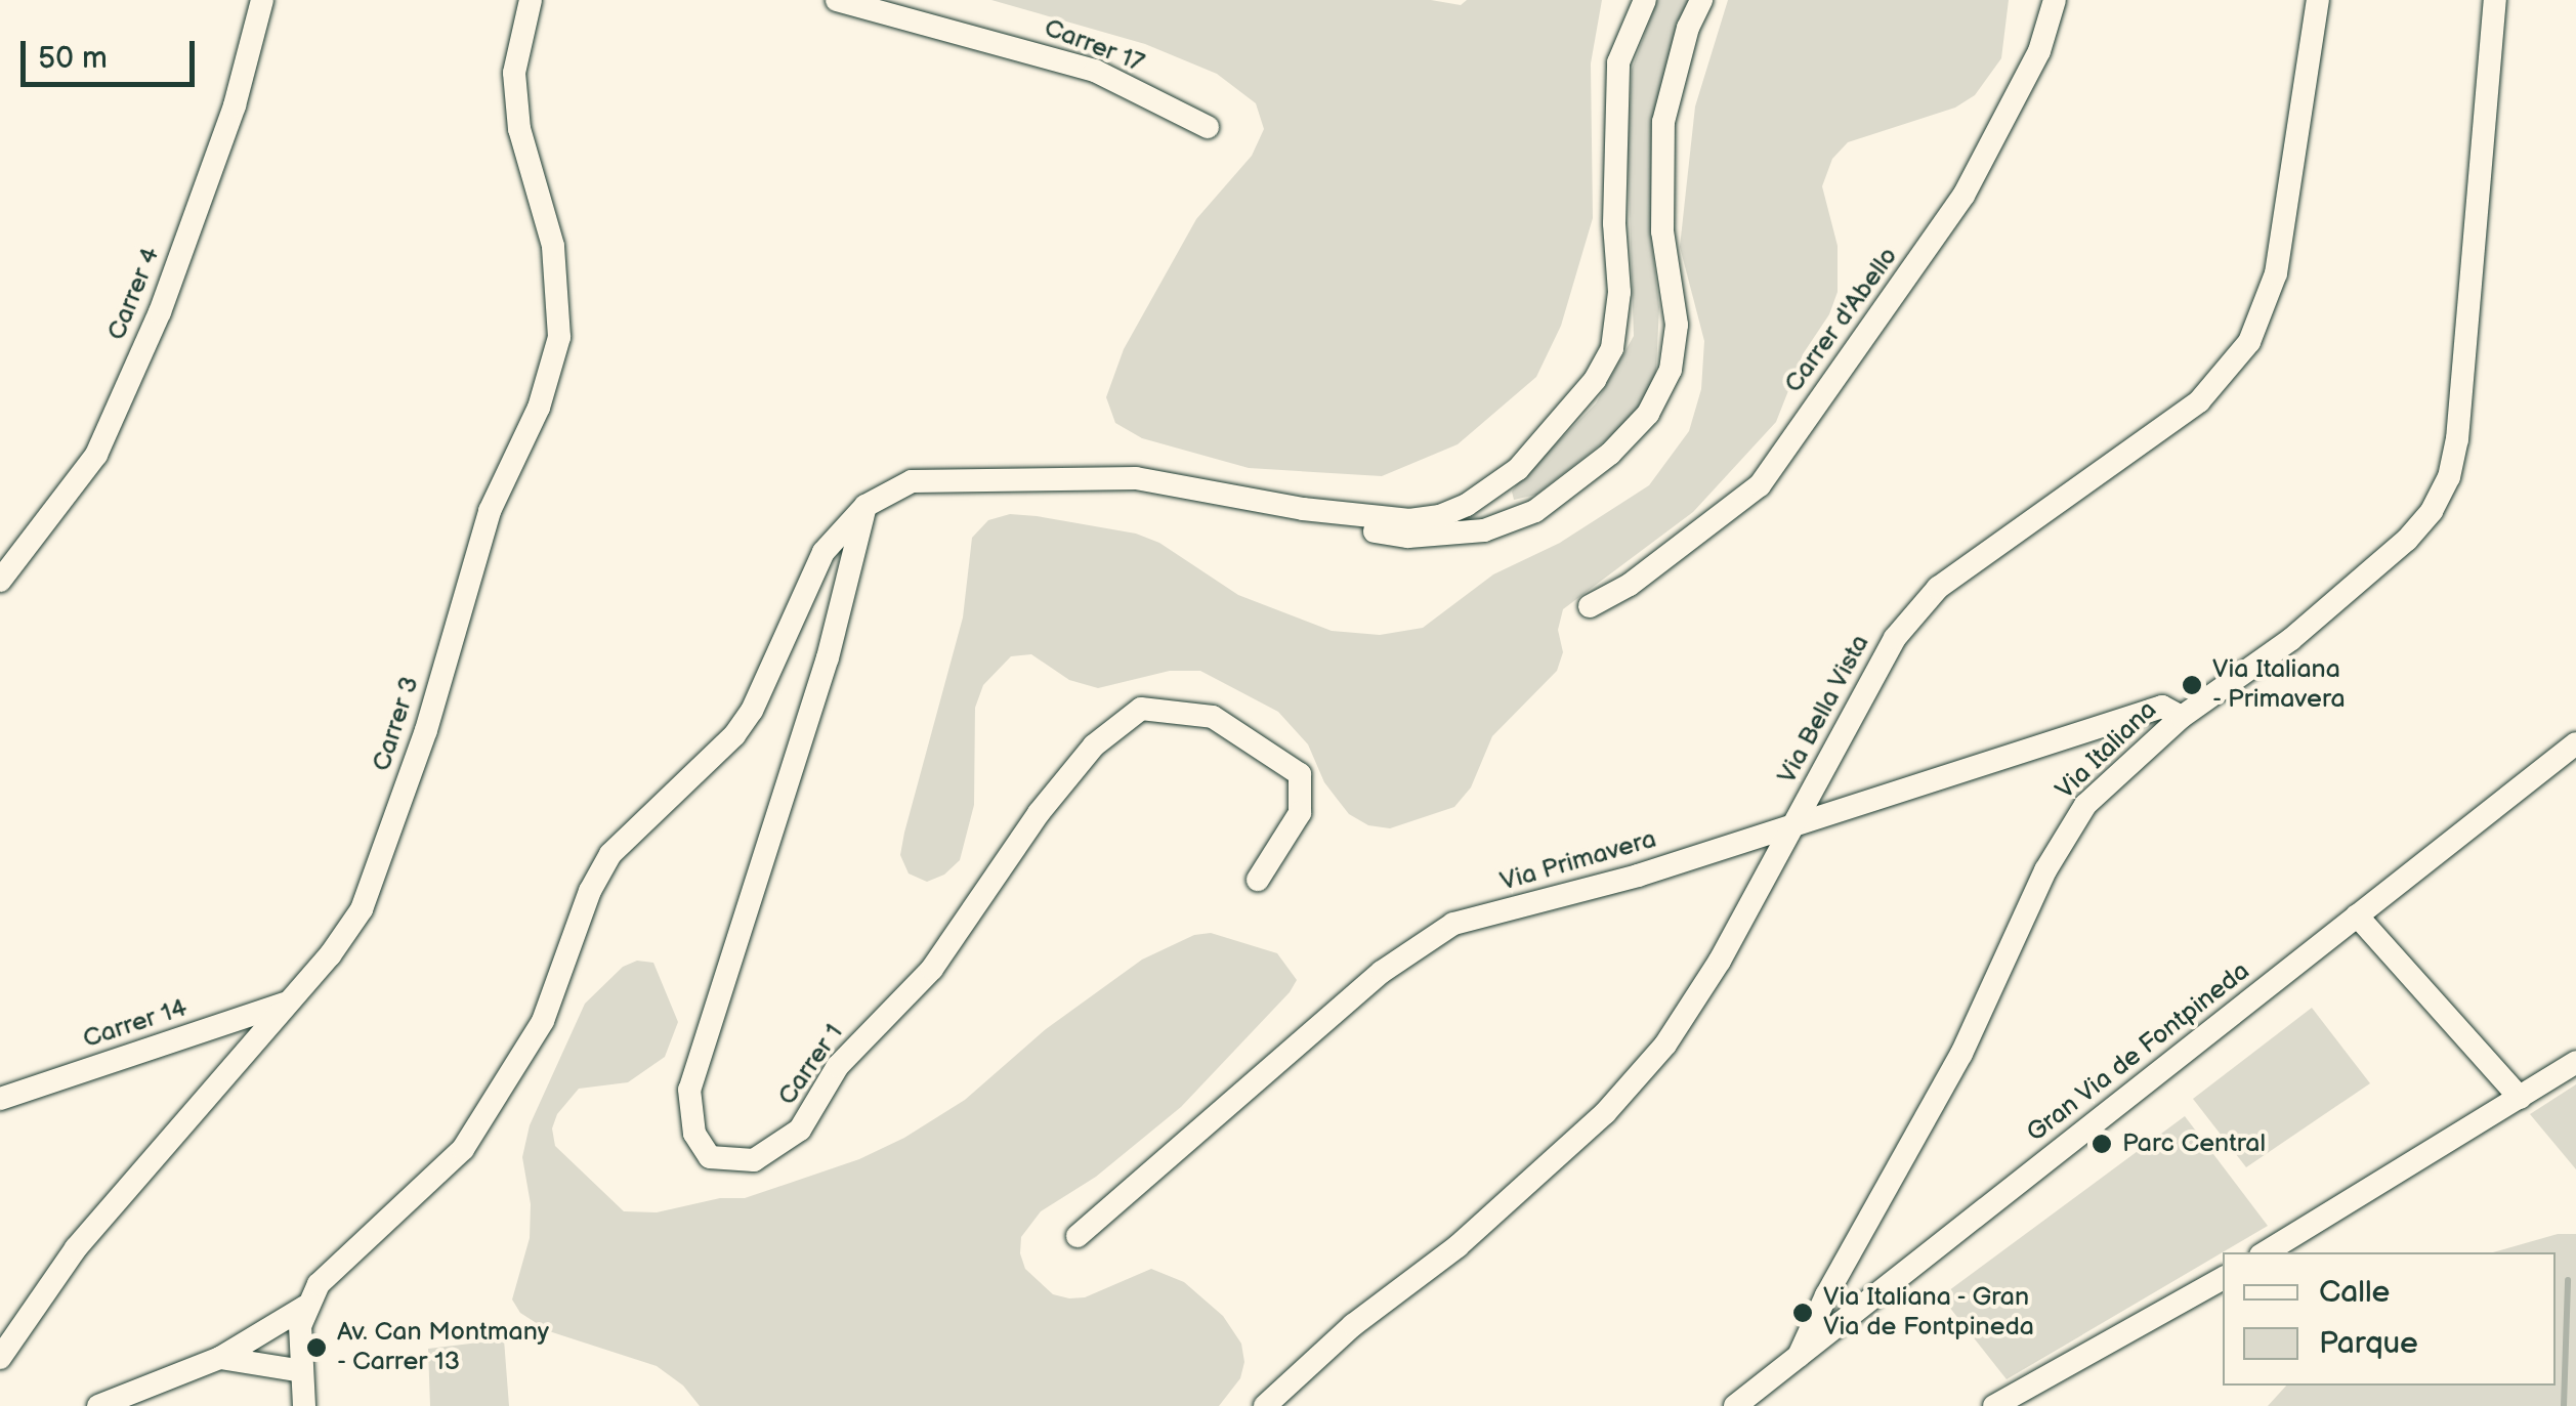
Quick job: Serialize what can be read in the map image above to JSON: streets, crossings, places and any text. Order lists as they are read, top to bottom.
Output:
{
  "streets": {
    "street": [
      "Carrer 17",
      "Carrer 4",
      "Carrer d'Abello",
      "Via Bella Vista",
      "Carrer 3",
      "Via Italiana",
      "Via Primavera",
      "Carrer 14",
      "Gran Via de Fontpineda",
      "Carrer 1"
    ]
  },
  "crossings": [
    ["Via Bella Vista", "Via Primavera"],
    ["Carrer 3", "Carrer 14"],
    ["Via Italiana", "Via Primavera"],
    ["Via Italiana", "Gran Via de Fontpineda"]
  ],
  "places": [
    "Via Italiana - Primavera",
    "Parc Central",
    "Via Italiana - Gran Via de Fontpineda",
    "Av. Can Montmany - Carrer 13"
  ],
  "legend": ["Calle", "Parque"],
  "scale_bar": "50 m"
}
